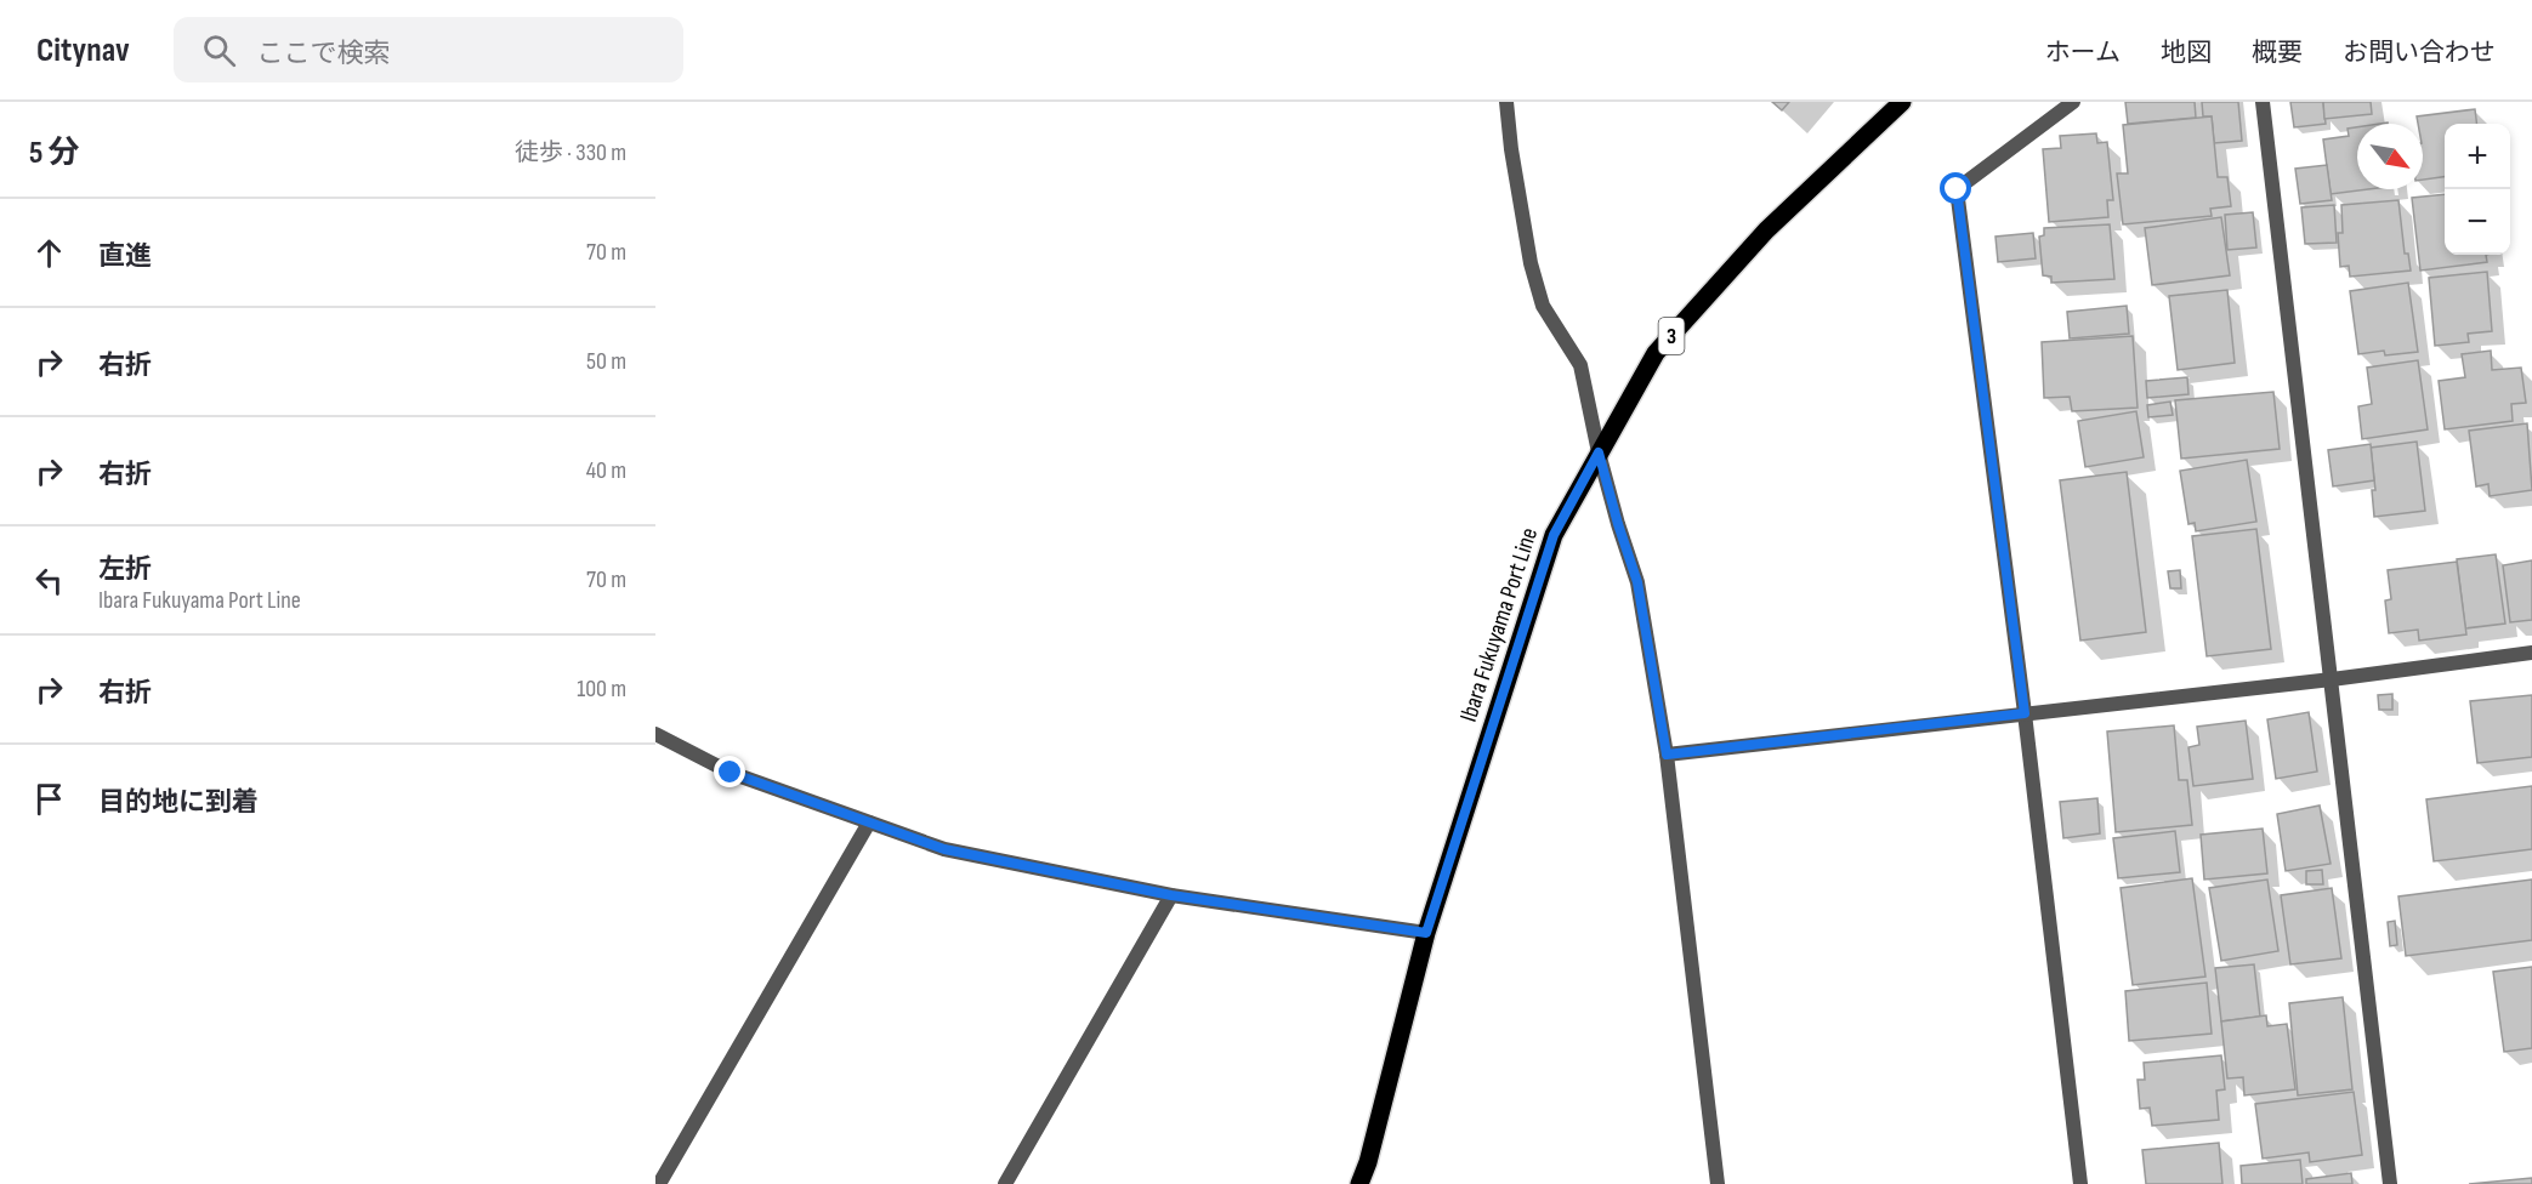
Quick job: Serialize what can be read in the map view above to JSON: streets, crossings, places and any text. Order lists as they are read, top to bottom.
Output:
{
  "streets": {
    "main road": ["3", "Ibara Fukuyama Port Line"]
  },
  "north": "bottom right",
  "page": {
    "header": "Citynav",
    "search": "ここで検索",
    "nav": [
      "ホーム",
      "地図",
      "概要",
      "お問い合わせ"
    ],
    "heading": ["5 分", "徒歩 · 330 m"],
    "map_buttons": ["+", "−"],
    "list": [
      ["直進", "70 m"],
      ["右折", "50 m"],
      ["右折", "40 m"],
      ["左折", "Ibara Fukuyama Port Line", "70 m"],
      ["右折", "100 m"],
      "目的地に到着"
    ]
  }
}
